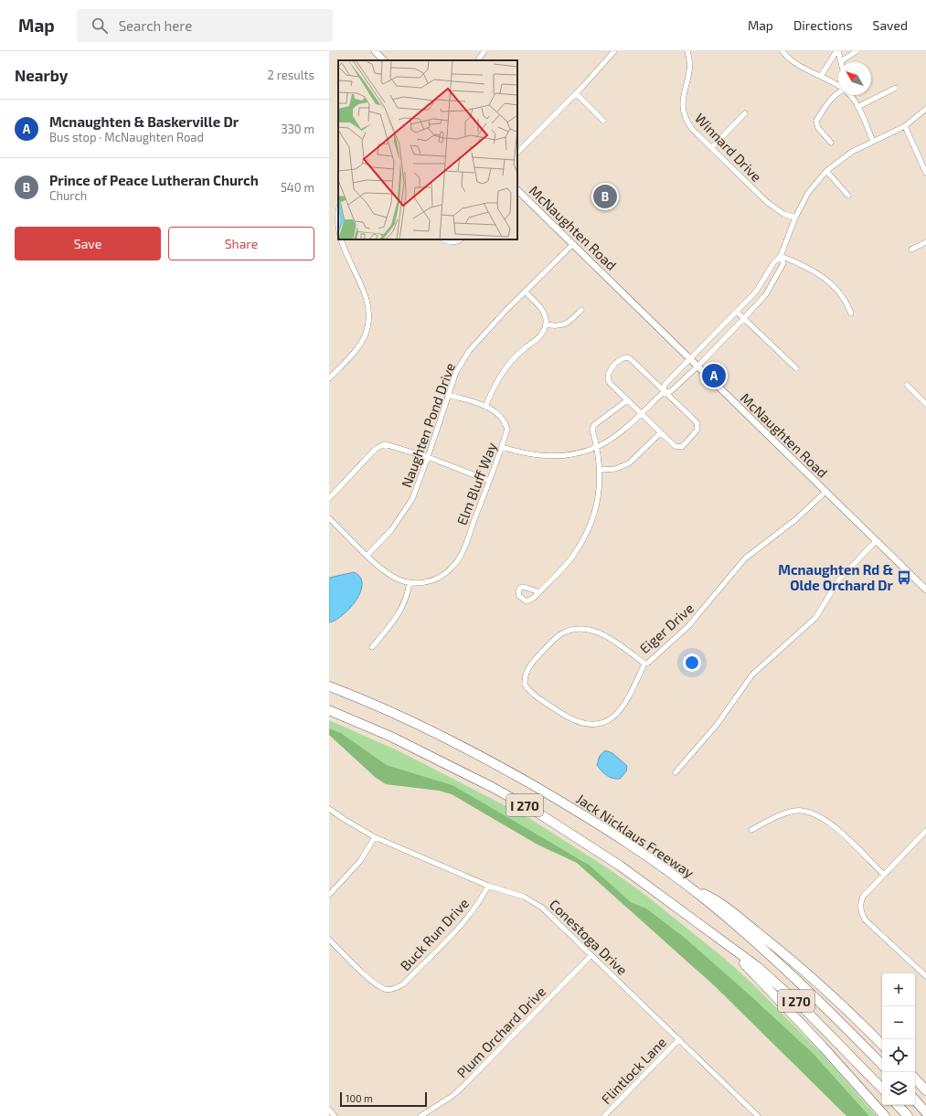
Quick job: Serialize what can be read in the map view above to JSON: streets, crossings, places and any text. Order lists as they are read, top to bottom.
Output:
{
  "streets": {
    "highway": ["I 270", "Jack Nicklaus Freeway"],
    "street": [
      "Winnard Drive",
      "McNaughten Road",
      "Naughten Pond Drive",
      "Elm Bluff Way",
      "Eiger Drive",
      "Buck Run Drive",
      "Conestoga Drive",
      "Plum Orchard Drive",
      "Flintlock Lane"
    ]
  },
  "crossings": [
    ["McNaughten Road", "Naughten Pond Drive"],
    ["McNaughten Road", "Eiger Drive"],
    ["Naughten Pond Drive", "Elm Bluff Way"],
    ["Buck Run Drive", "Conestoga Drive"],
    ["Conestoga Drive", "Plum Orchard Drive"],
    ["Conestoga Drive", "Flintlock Lane"]
  ],
  "places": {
    "bus stop": ["Mcnaughten Rd & Olde Orchard Dr"]
  },
  "scale_bar": "100 m",
  "north": "top left",
  "page": {
    "header": "Map",
    "search": "Search here",
    "nav": ["Map", "Directions", "Saved"],
    "heading": ["Nearby", "2 results"],
    "list": [
      {
        "mark": "A",
        "name": "Mcnaughten & Baskerville Dr",
        "note": "Bus stop · McNaughten Road",
        "value": "330 m"
      },
      {
        "mark": "B",
        "name": "Prince of Peace Lutheran Church",
        "note": "Church",
        "value": "540 m"
      }
    ],
    "pins": ["B", "A"],
    "buttons": ["Save", "Share"],
    "map_buttons": ["+", "−"],
    "scale": "100 m"
  }
}
